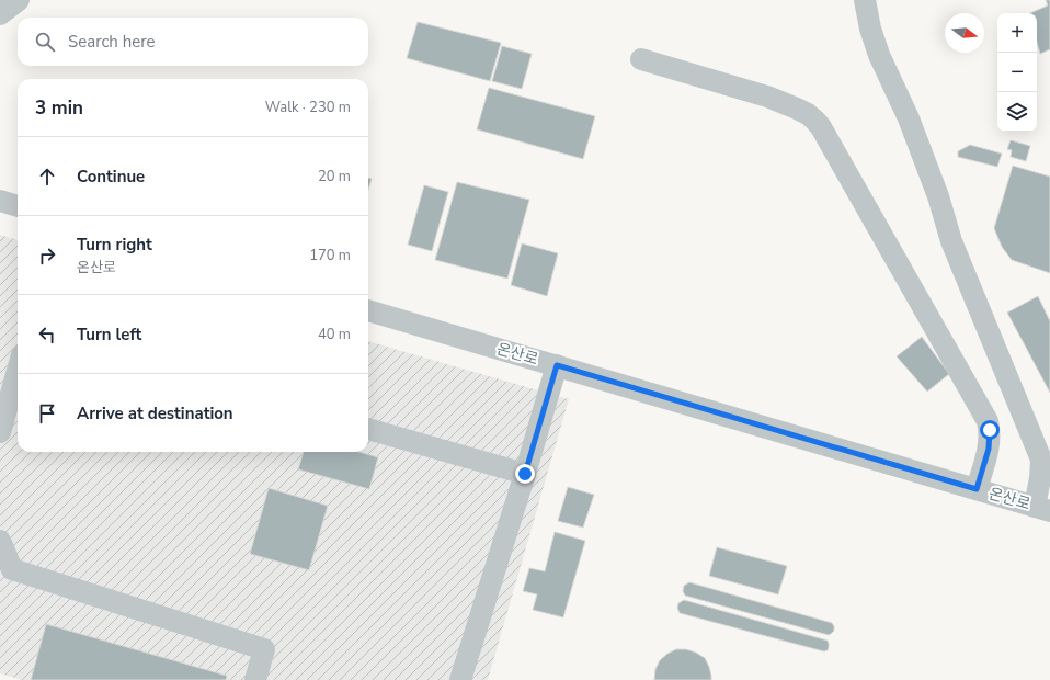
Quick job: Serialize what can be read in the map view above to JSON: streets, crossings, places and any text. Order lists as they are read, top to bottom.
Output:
{
  "streets": {
    "street": ["온산로"]
  },
  "north": "right",
  "page": {
    "map_buttons": ["+", "−"],
    "search": "Search here",
    "heading": ["3 min", "Walk · 230 m"],
    "list": [
      ["Continue", "20 m"],
      ["Turn right", "온산로", "170 m"],
      ["Turn left", "40 m"],
      "Arrive at destination"
    ]
  }
}
